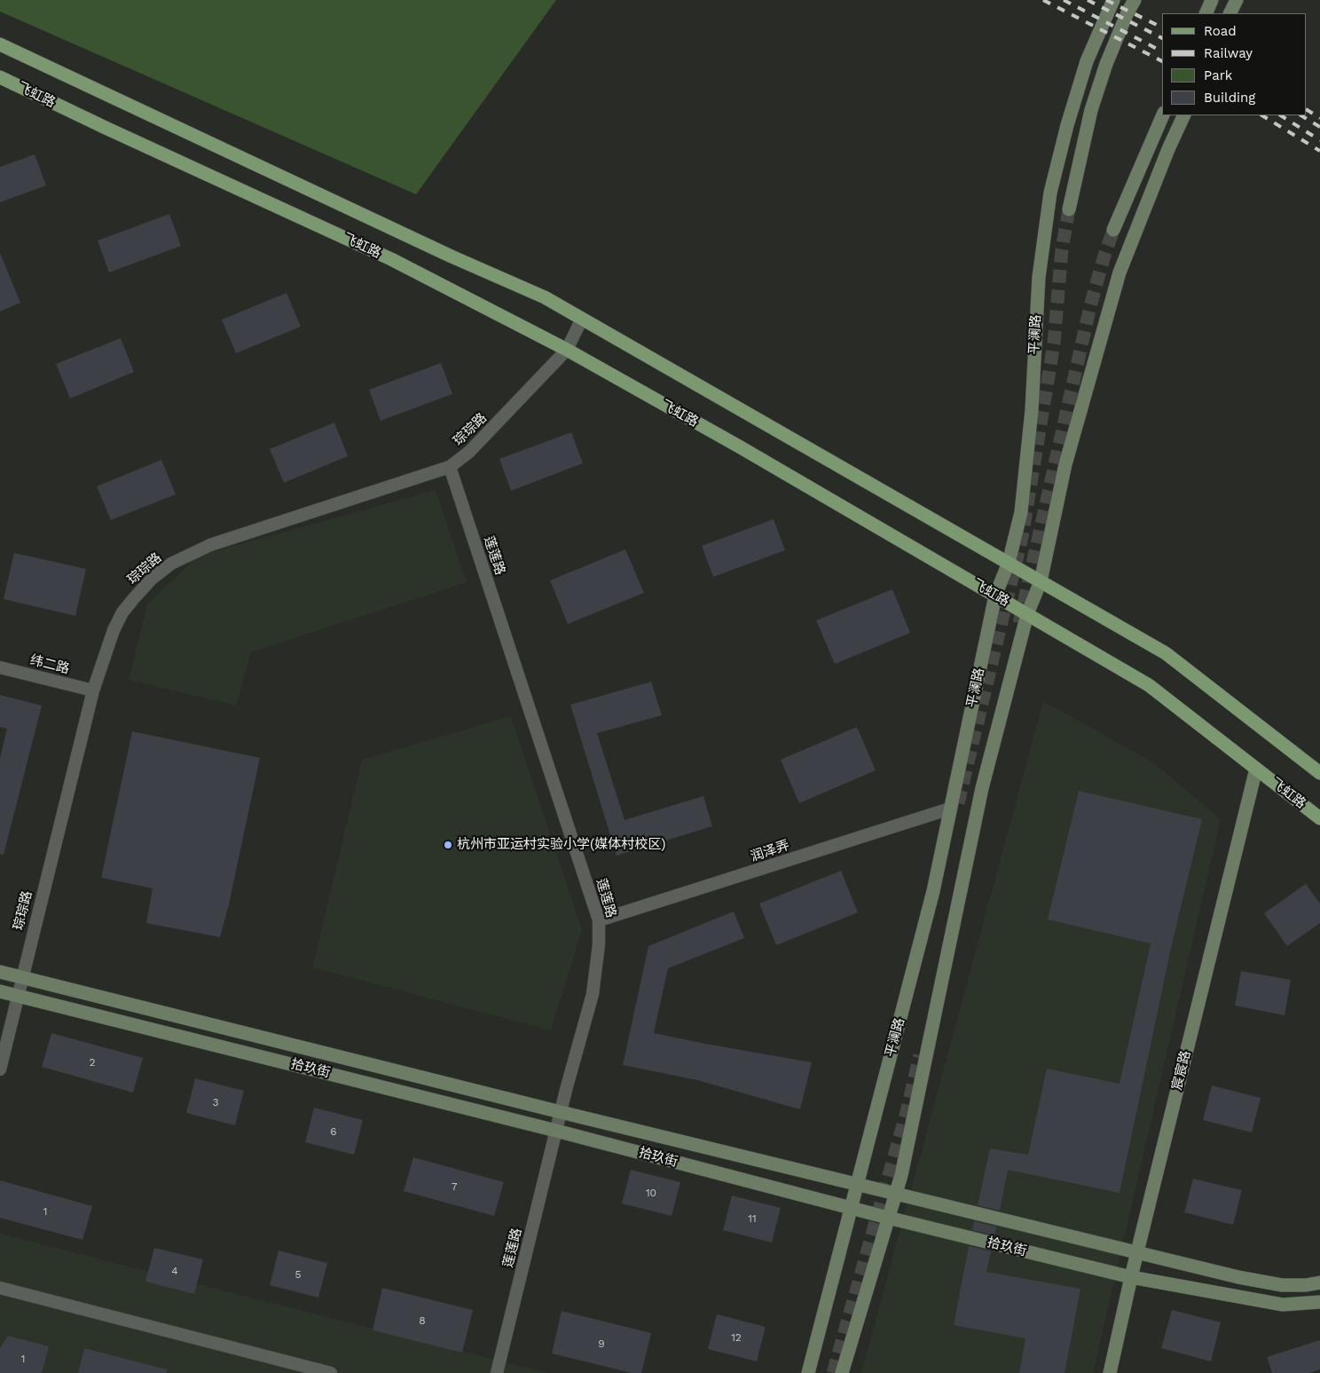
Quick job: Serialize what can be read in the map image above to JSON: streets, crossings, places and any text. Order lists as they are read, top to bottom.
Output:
{
  "streets": {
    "main road": [
      "飞虹路",
      "平澜路",
      "拾玖街",
      "宸宸路"
    ],
    "street": [
      "琮琮路",
      "莲莲路",
      "纬二路",
      "润泽弄"
    ]
  },
  "crossings": [
    ["飞虹路", "平澜路"],
    ["飞虹路", "琮琮路"],
    ["飞虹路", "宸宸路"],
    ["平澜路", "润泽弄"],
    ["平澜路", "拾玖街"],
    ["琮琮路", "莲莲路"],
    ["琮琮路", "纬二路"],
    ["琮琮路", "拾玖街"],
    ["莲莲路", "润泽弄"],
    ["莲莲路", "拾玖街"],
    ["拾玖街", "宸宸路"]
  ],
  "places": ["杭州市亚运村实验小学(媒体村校区)"],
  "house_numbers": [
    "2",
    "3",
    "6",
    "7",
    "10",
    "1",
    "11",
    "4",
    "5",
    "8",
    "12",
    "9",
    "1"
  ],
  "legend": [
    "Road",
    "Railway",
    "Park",
    "Building"
  ]
}
